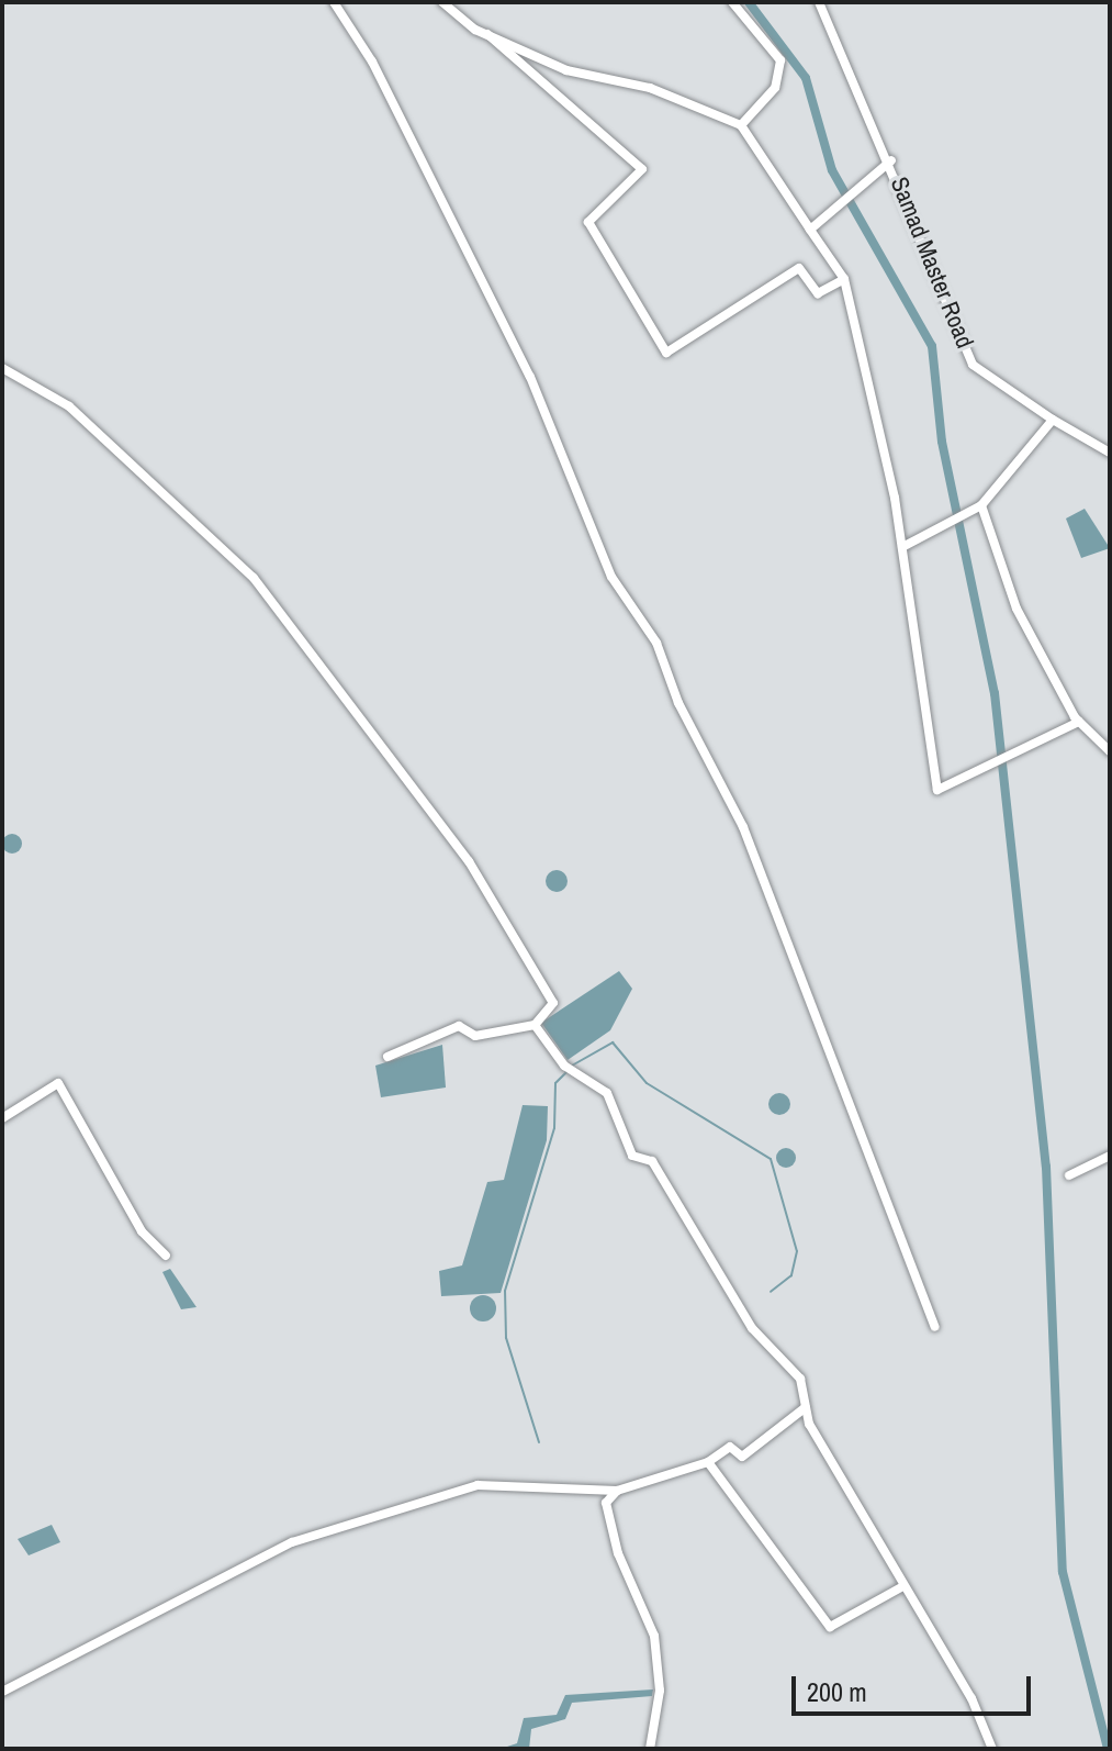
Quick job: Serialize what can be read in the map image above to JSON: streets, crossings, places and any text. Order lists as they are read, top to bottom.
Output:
{
  "streets": {
    "street": ["Samad Master Road"]
  },
  "scale_bar": "200 m"
}
